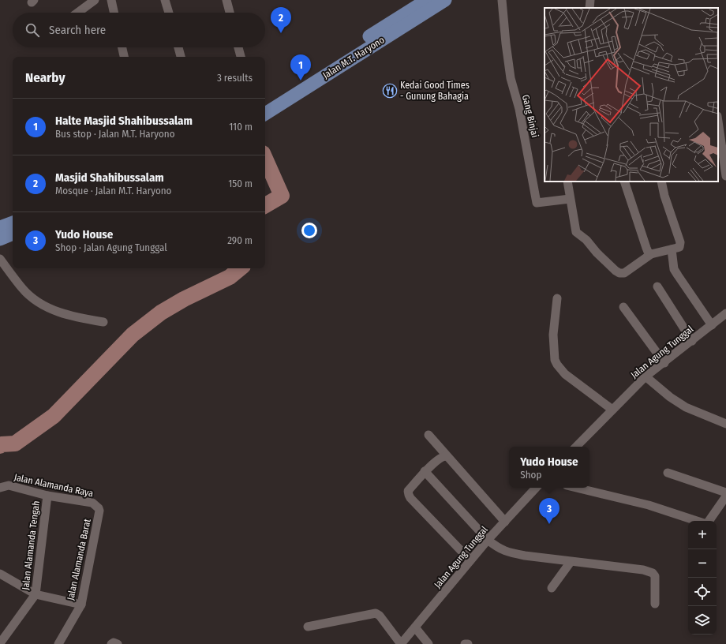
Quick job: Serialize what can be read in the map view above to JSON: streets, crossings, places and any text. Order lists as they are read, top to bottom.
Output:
{
  "streets": {
    "main road": ["Jalan M.T. Haryono"],
    "street": [
      "Gang Binjai",
      "Jalan Agung Tunggal",
      "Jalan Alamanda Raya",
      "Jalan Alamanda Tengah",
      "Jalan Alamanda Barat"
    ]
  },
  "crossings": [
    ["Jalan Alamanda Raya", "Jalan Alamanda Tengah"],
    ["Jalan Alamanda Raya", "Jalan Alamanda Barat"]
  ],
  "places": {
    "restaurant": ["Kedai Good Times - Gunung Bahagia"]
  },
  "page": {
    "pins": ["2", "1", "3"],
    "search": "Search here",
    "heading": ["Nearby", "3 results"],
    "list": [
      {
        "mark": "1",
        "name": "Halte Masjid Shahibussalam",
        "note": "Bus stop · Jalan M.T. Haryono",
        "value": "110 m"
      },
      {
        "mark": "2",
        "name": "Masjid Shahibussalam",
        "note": "Mosque · Jalan M.T. Haryono",
        "value": "150 m"
      },
      {
        "mark": "3",
        "name": "Yudo House",
        "note": "Shop · Jalan Agung Tunggal",
        "value": "290 m"
      }
    ],
    "popup": ["Yudo House", "Shop"],
    "map_buttons": ["+", "−"]
  }
}
